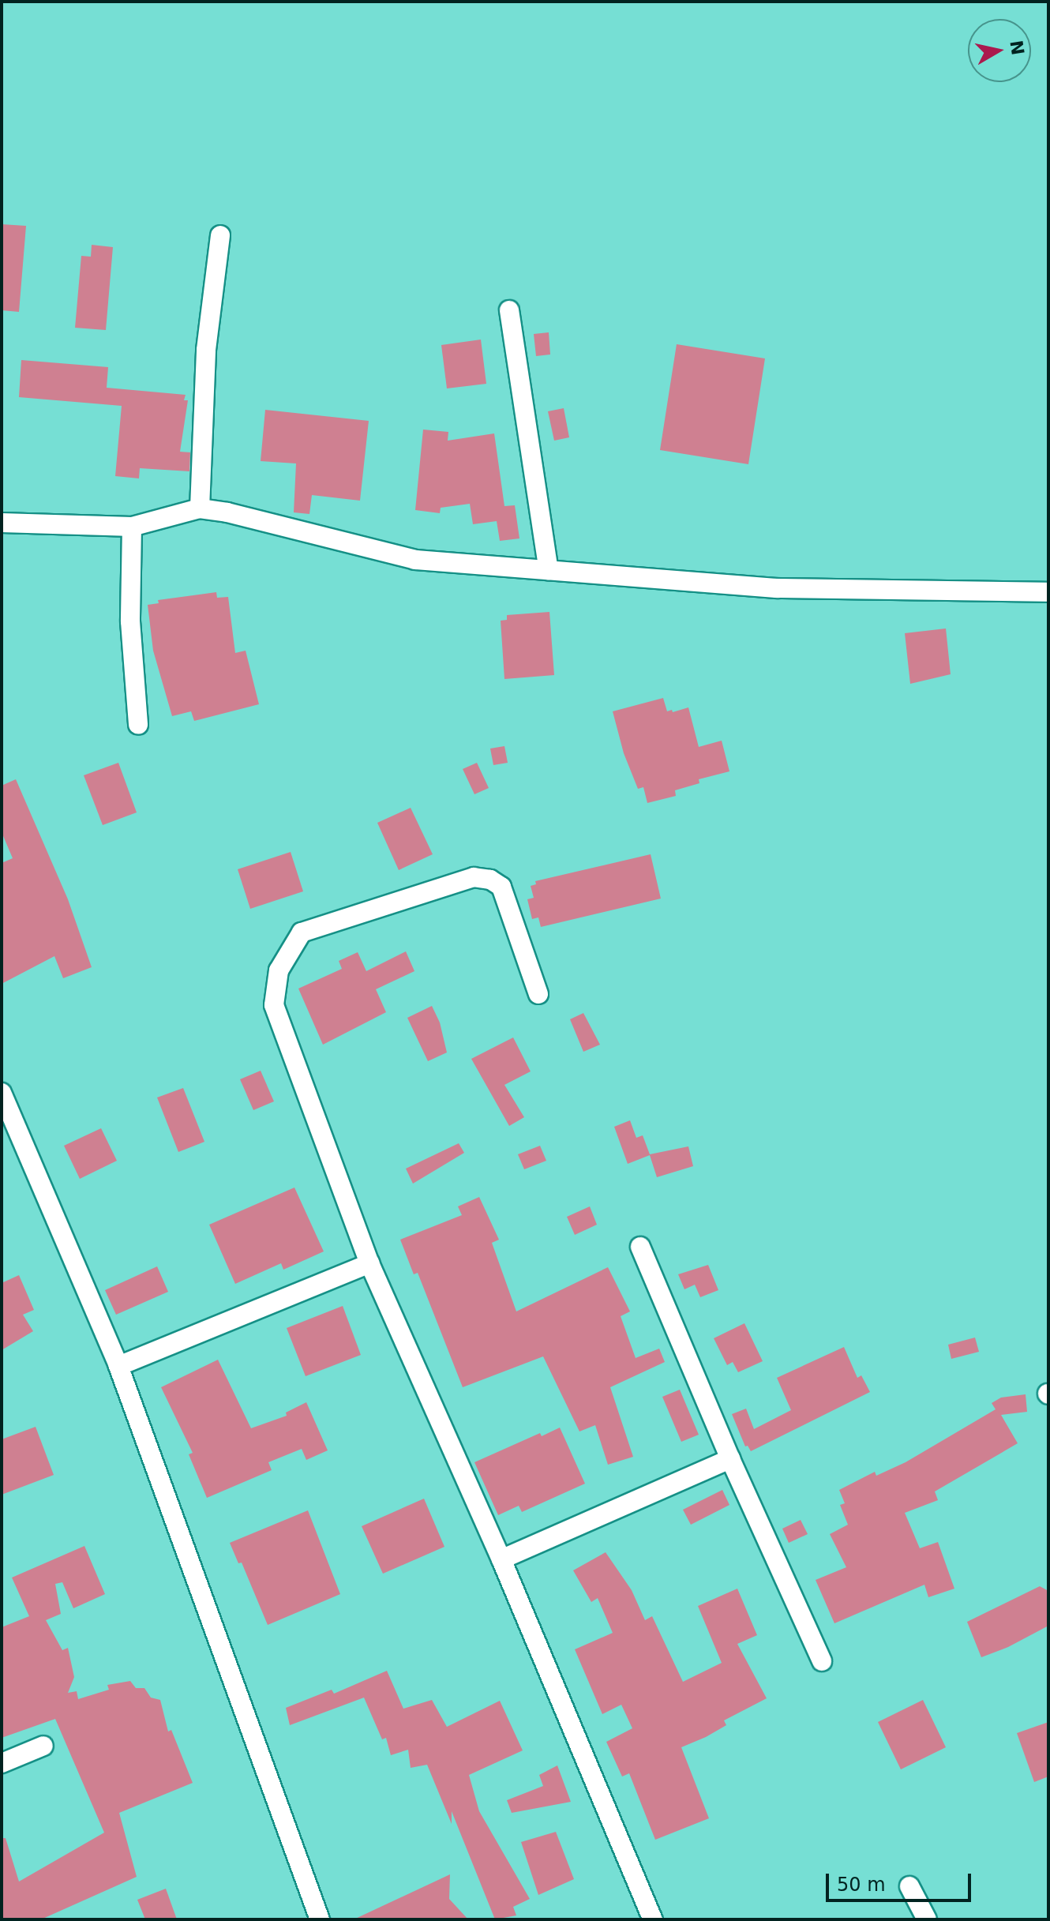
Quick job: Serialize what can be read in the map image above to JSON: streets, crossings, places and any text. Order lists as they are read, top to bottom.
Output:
{
  "scale_bar": "50 m",
  "north": "right"
}
